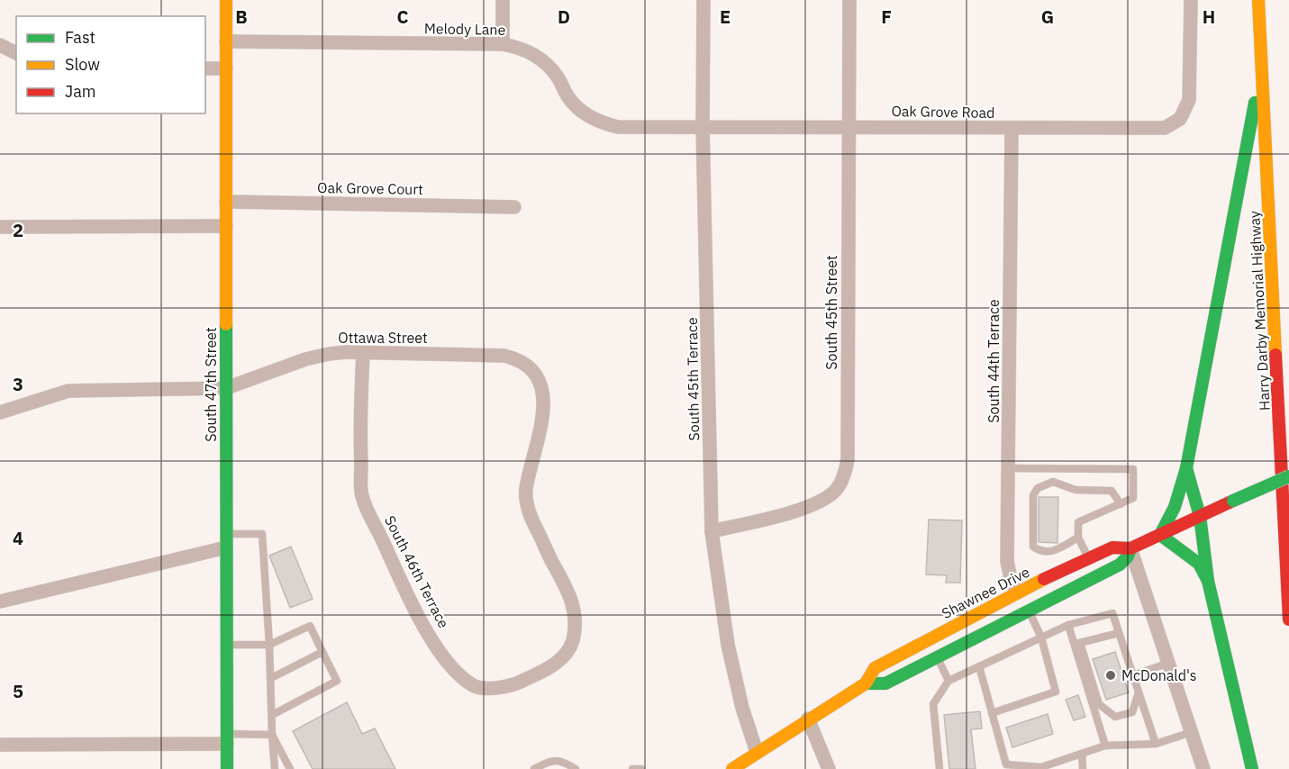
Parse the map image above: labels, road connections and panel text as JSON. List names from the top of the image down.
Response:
{
  "streets": {
    "main road": ["Harry Darby Memorial Highway", "South 47th Street", "Shawnee Drive"],
    "street": [
      "Melody Lane",
      "Oak Grove Road",
      "Oak Grove Court",
      "South 45th Street",
      "Ottawa Street",
      "South 44th Terrace",
      "South 45th Terrace",
      "South 46th Terrace"
    ]
  },
  "crossings": [
    ["Melody Lane", "Oak Grove Road"],
    ["Melody Lane", "South 45th Terrace"],
    ["Melody Lane", "South 47th Street"],
    ["Oak Grove Road", "South 45th Street"],
    ["Oak Grove Road", "South 44th Terrace"],
    ["Oak Grove Road", "South 45th Terrace"],
    ["Oak Grove Court", "South 47th Street"],
    ["South 45th Street", "South 45th Terrace"],
    ["Ottawa Street", "South 47th Street"],
    ["Ottawa Street", "South 46th Terrace"],
    ["South 44th Terrace", "Shawnee Drive"],
    ["South 45th Terrace", "Shawnee Drive"]
  ],
  "places": ["McDonald's"],
  "legend": ["Fast", "Slow", "Jam"],
  "grid": {
    "columns": [
      "B",
      "C",
      "D",
      "E",
      "F",
      "G",
      "H"
    ],
    "rows": [
      "2",
      "3",
      "4",
      "5"
    ]
  }
}
